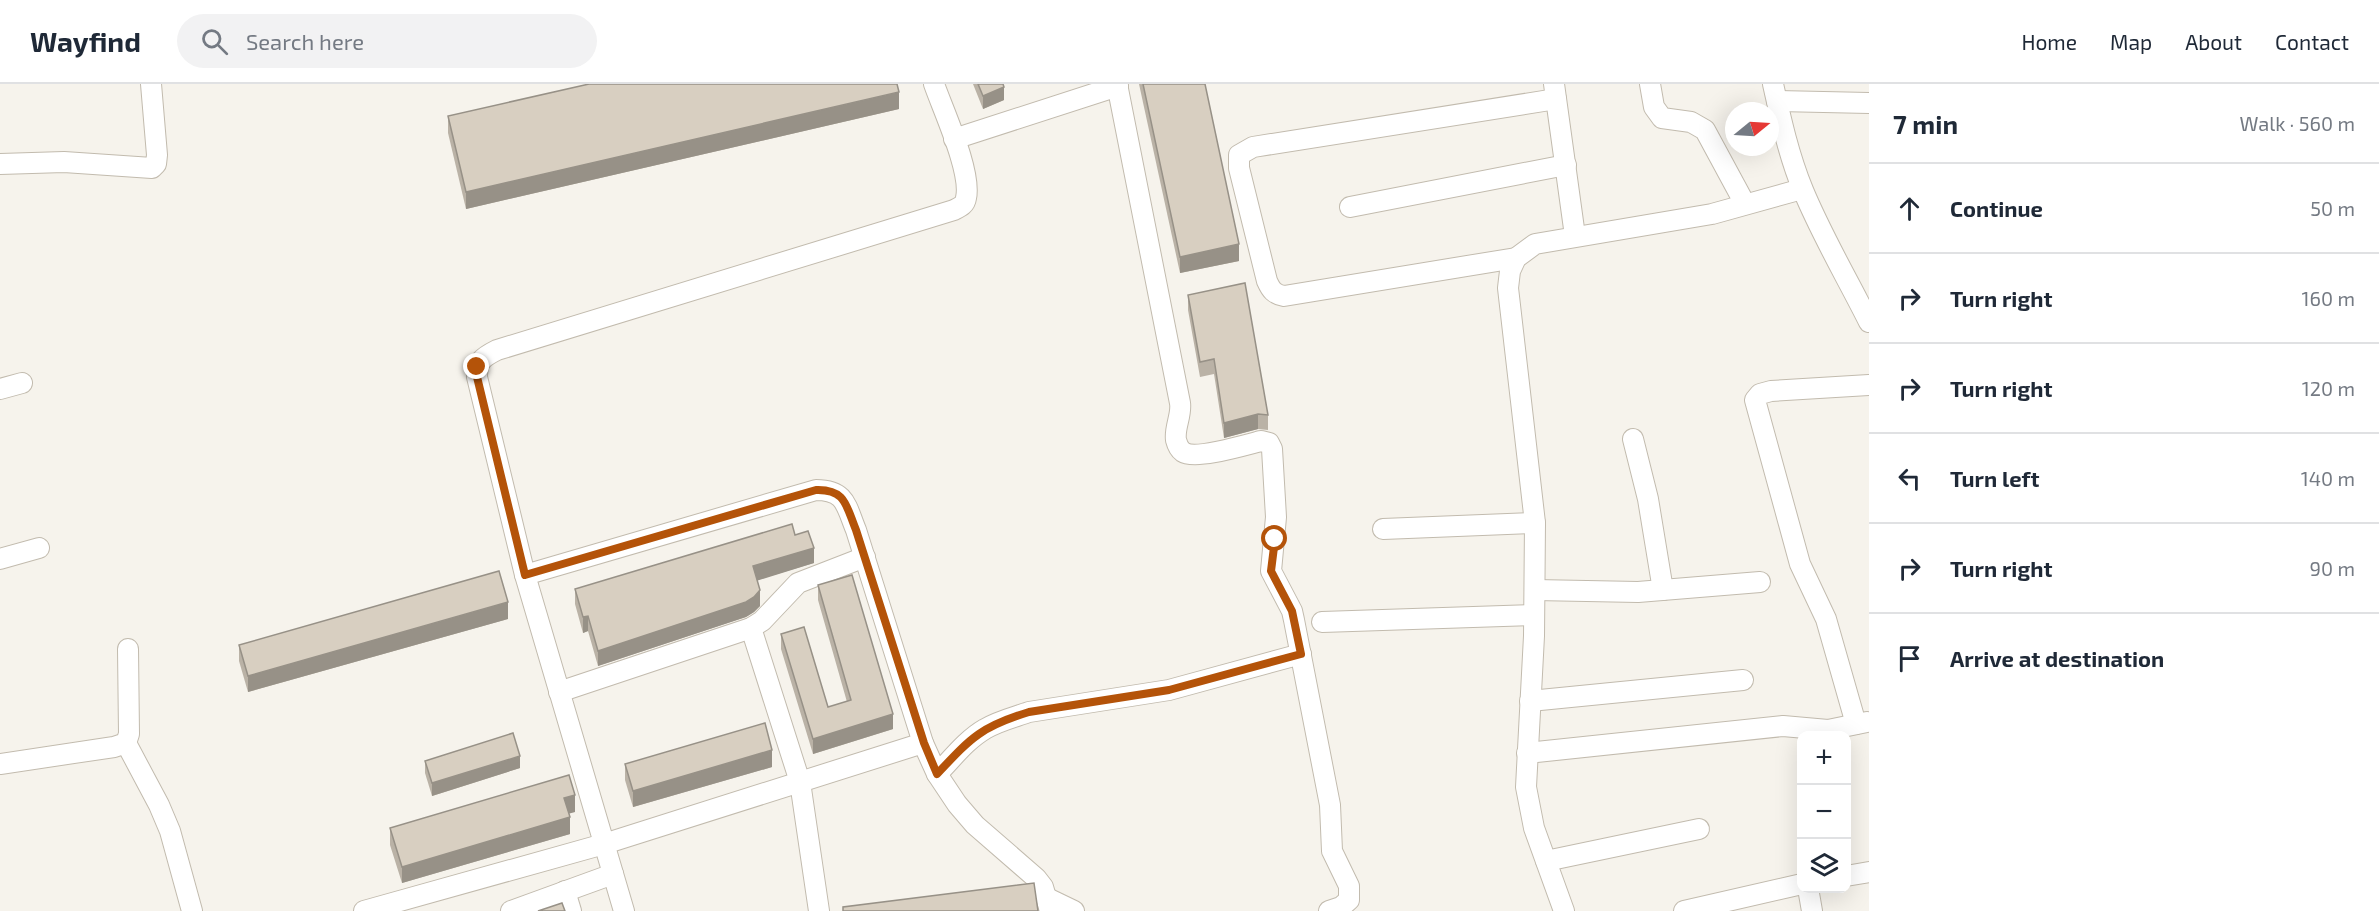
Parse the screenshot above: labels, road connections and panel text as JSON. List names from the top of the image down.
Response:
{
  "north": "right",
  "page": {
    "header": "Wayfind",
    "search": "Search here",
    "nav": [
      "Home",
      "Map",
      "About",
      "Contact"
    ],
    "heading": ["7 min", "Walk · 560 m"],
    "list": [
      ["Continue", "50 m"],
      ["Turn right", "160 m"],
      ["Turn right", "120 m"],
      ["Turn left", "140 m"],
      ["Turn right", "90 m"],
      "Arrive at destination"
    ],
    "map_buttons": ["+", "−"]
  }
}
